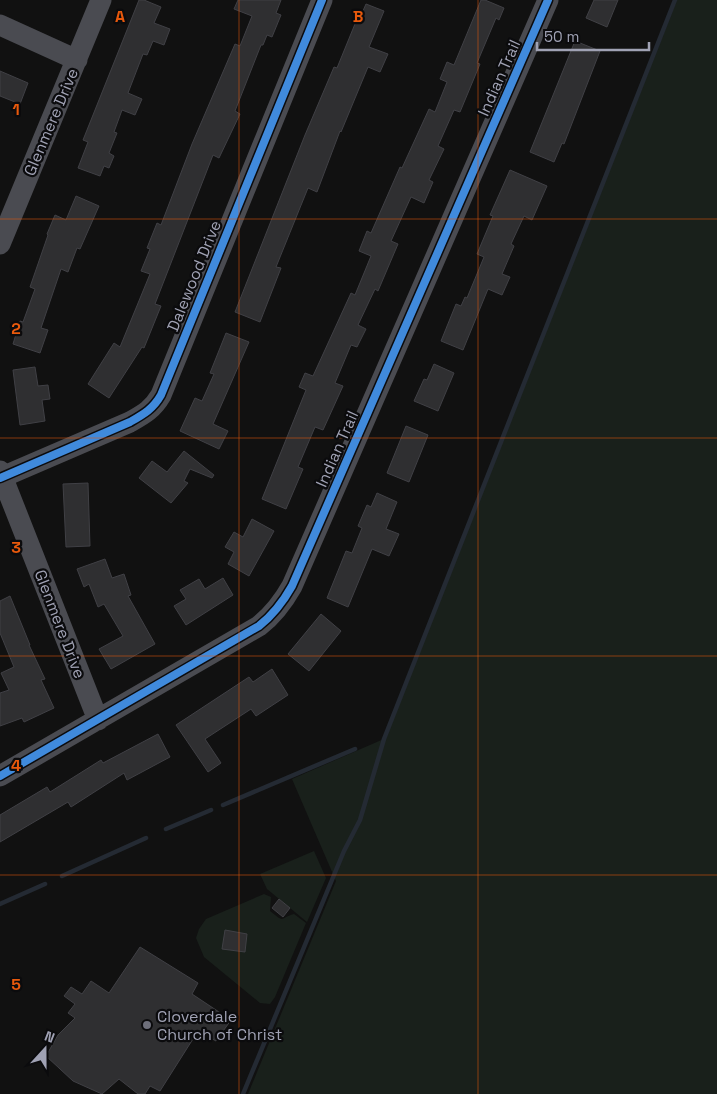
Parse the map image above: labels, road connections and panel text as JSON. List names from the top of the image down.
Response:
{
  "streets": {
    "street": ["Indian Trail", "Glenmere Drive", "Dalewood Drive"]
  },
  "crossings": [
    ["Indian Trail", "Glenmere Drive"],
    ["Glenmere Drive", "Dalewood Drive"]
  ],
  "places": ["Cloverdale Church of Christ"],
  "scale_bar": "50 m",
  "north": "top",
  "grid": {
    "columns": ["A", "B"],
    "rows": [
      "1",
      "2",
      "3",
      "4",
      "5"
    ]
  }
}
